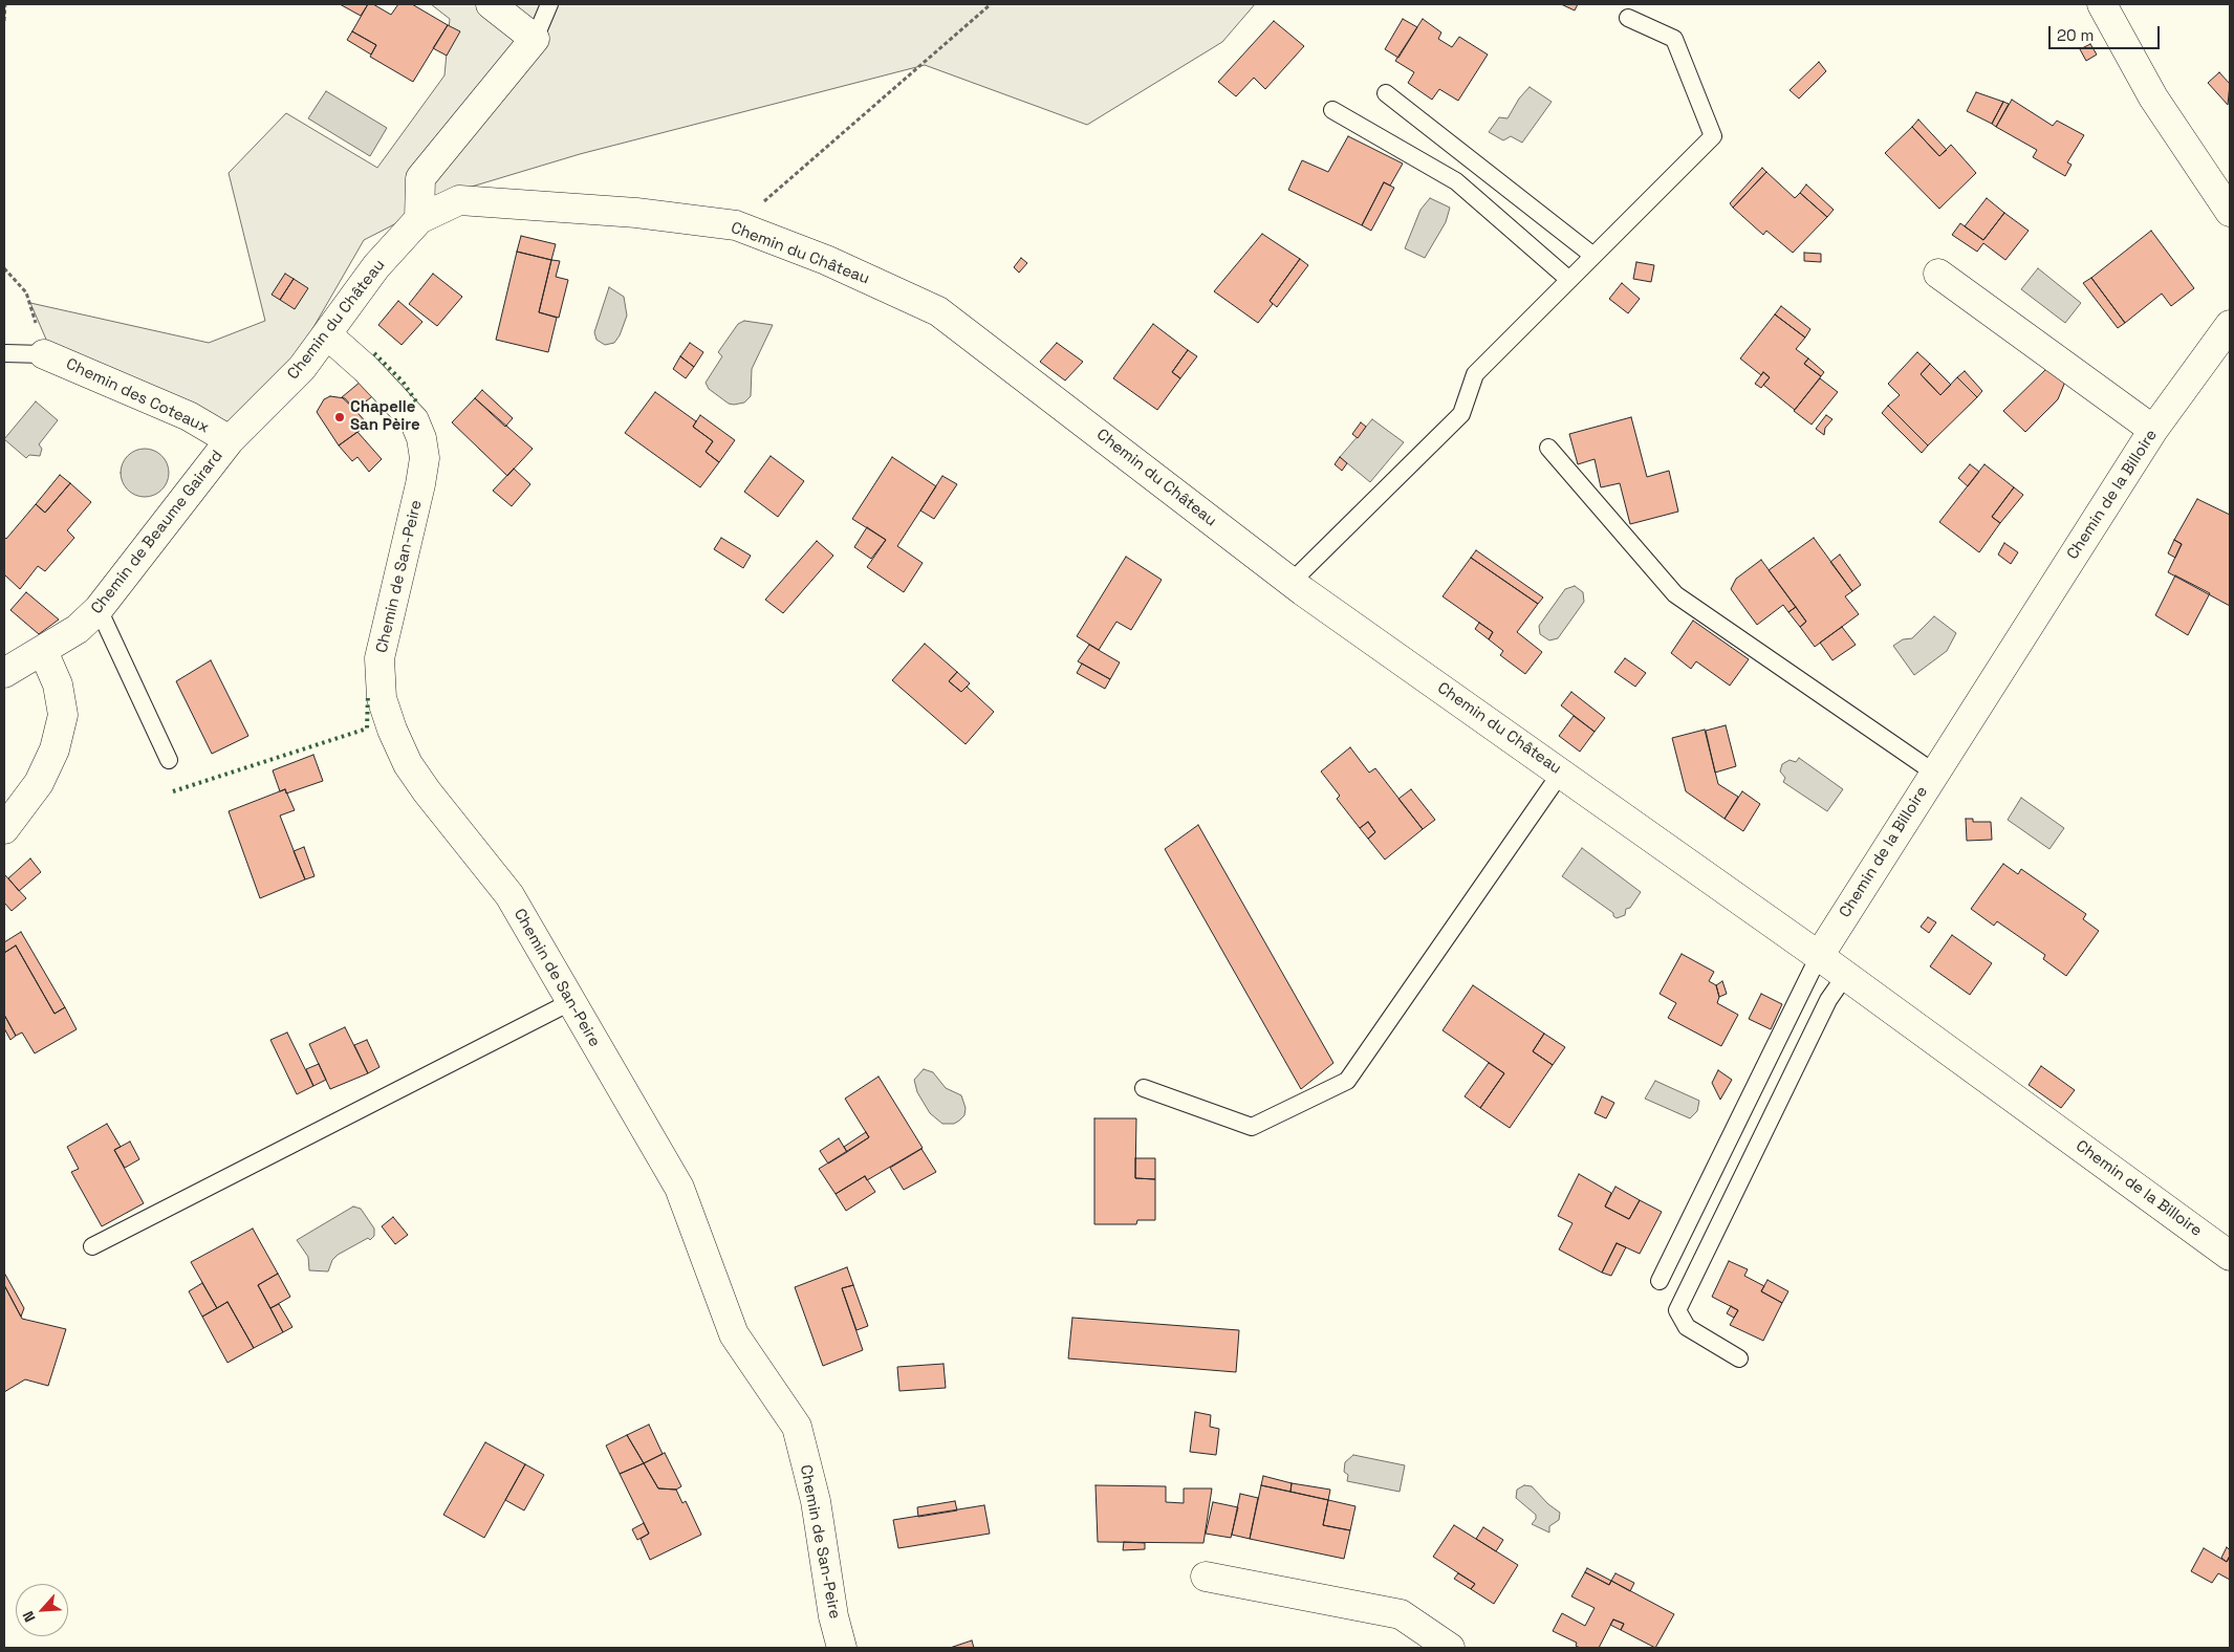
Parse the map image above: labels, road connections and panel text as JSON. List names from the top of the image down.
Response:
{
  "streets": {
    "street": [
      "Chemin du Château",
      "Chemin des Coteaux",
      "Chemin de la Billoire",
      "Chemin de Beaume Gairard",
      "Chemin de San-Peire"
    ]
  },
  "crossings": [
    ["Chemin du Château", "Chemin des Coteaux"],
    ["Chemin du Château", "Chemin de la Billoire"],
    ["Chemin du Château", "Chemin de Beaume Gairard"],
    ["Chemin du Château", "Chemin de San-Peire"],
    ["Chemin des Coteaux", "Chemin de Beaume Gairard"]
  ],
  "places": ["Chapelle San Pèire"],
  "scale_bar": "20 m",
  "north": "bottom left"
}
